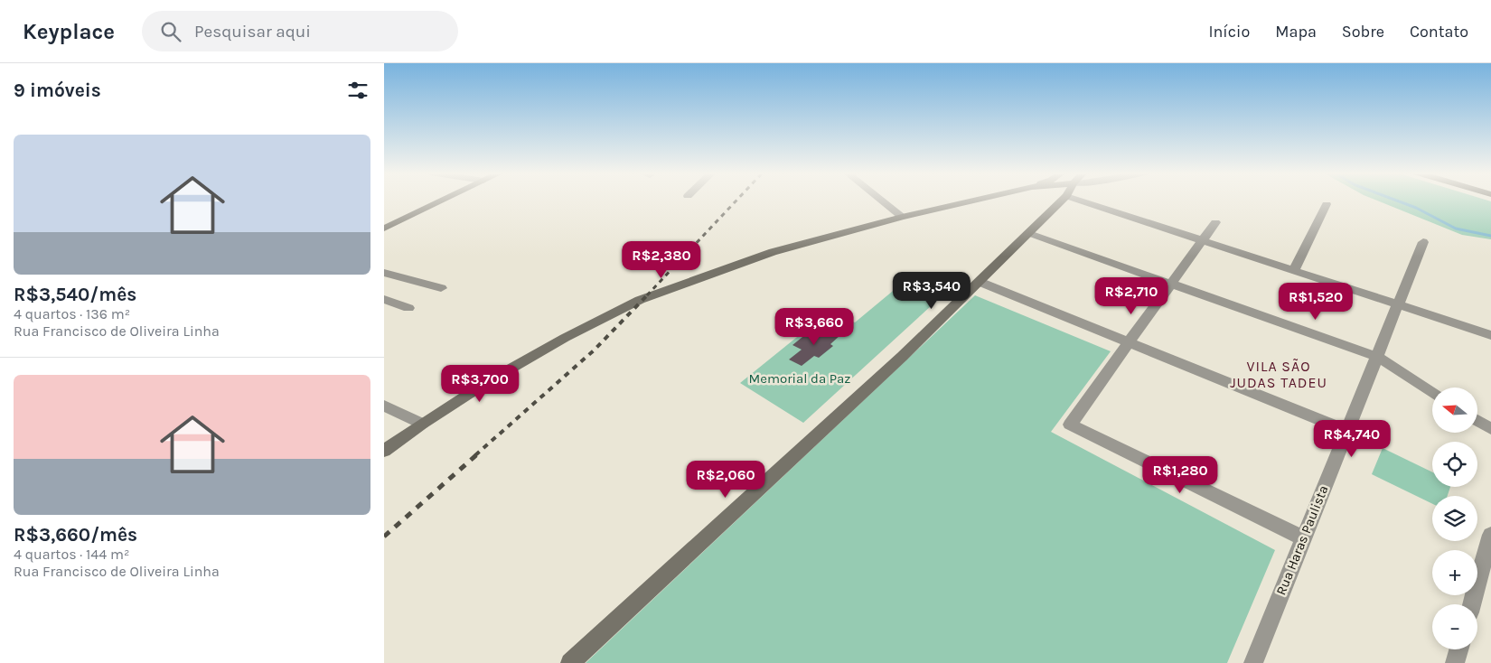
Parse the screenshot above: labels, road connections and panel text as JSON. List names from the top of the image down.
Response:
{
  "streets": {
    "street": ["Rua Haras Paulista"]
  },
  "districts": ["VILA SÃO JUDAS TADEU"],
  "parks": ["Memorial da Paz"],
  "north": "left",
  "page": {
    "header": "Keyplace",
    "search": "Pesquisar aqui",
    "nav": [
      "Início",
      "Mapa",
      "Sobre",
      "Contato"
    ],
    "heading": "9 imóveis",
    "list": [
      {
        "name": "R$3,540/mês",
        "note": "4 quartos · 136 m² · Rua Francisco de Oliveira Linha"
      },
      {
        "name": "R$3,660/mês",
        "note": "4 quartos · 144 m² · Rua Francisco de Oliveira Linha"
      }
    ],
    "price": [
      "R$2,380",
      "R$3,540",
      "R$2,710",
      "R$1,520",
      "R$3,660",
      "R$3,700",
      "R$4,740",
      "R$1,280",
      "R$2,060"
    ],
    "map_buttons": ["+", "−"]
  }
}
